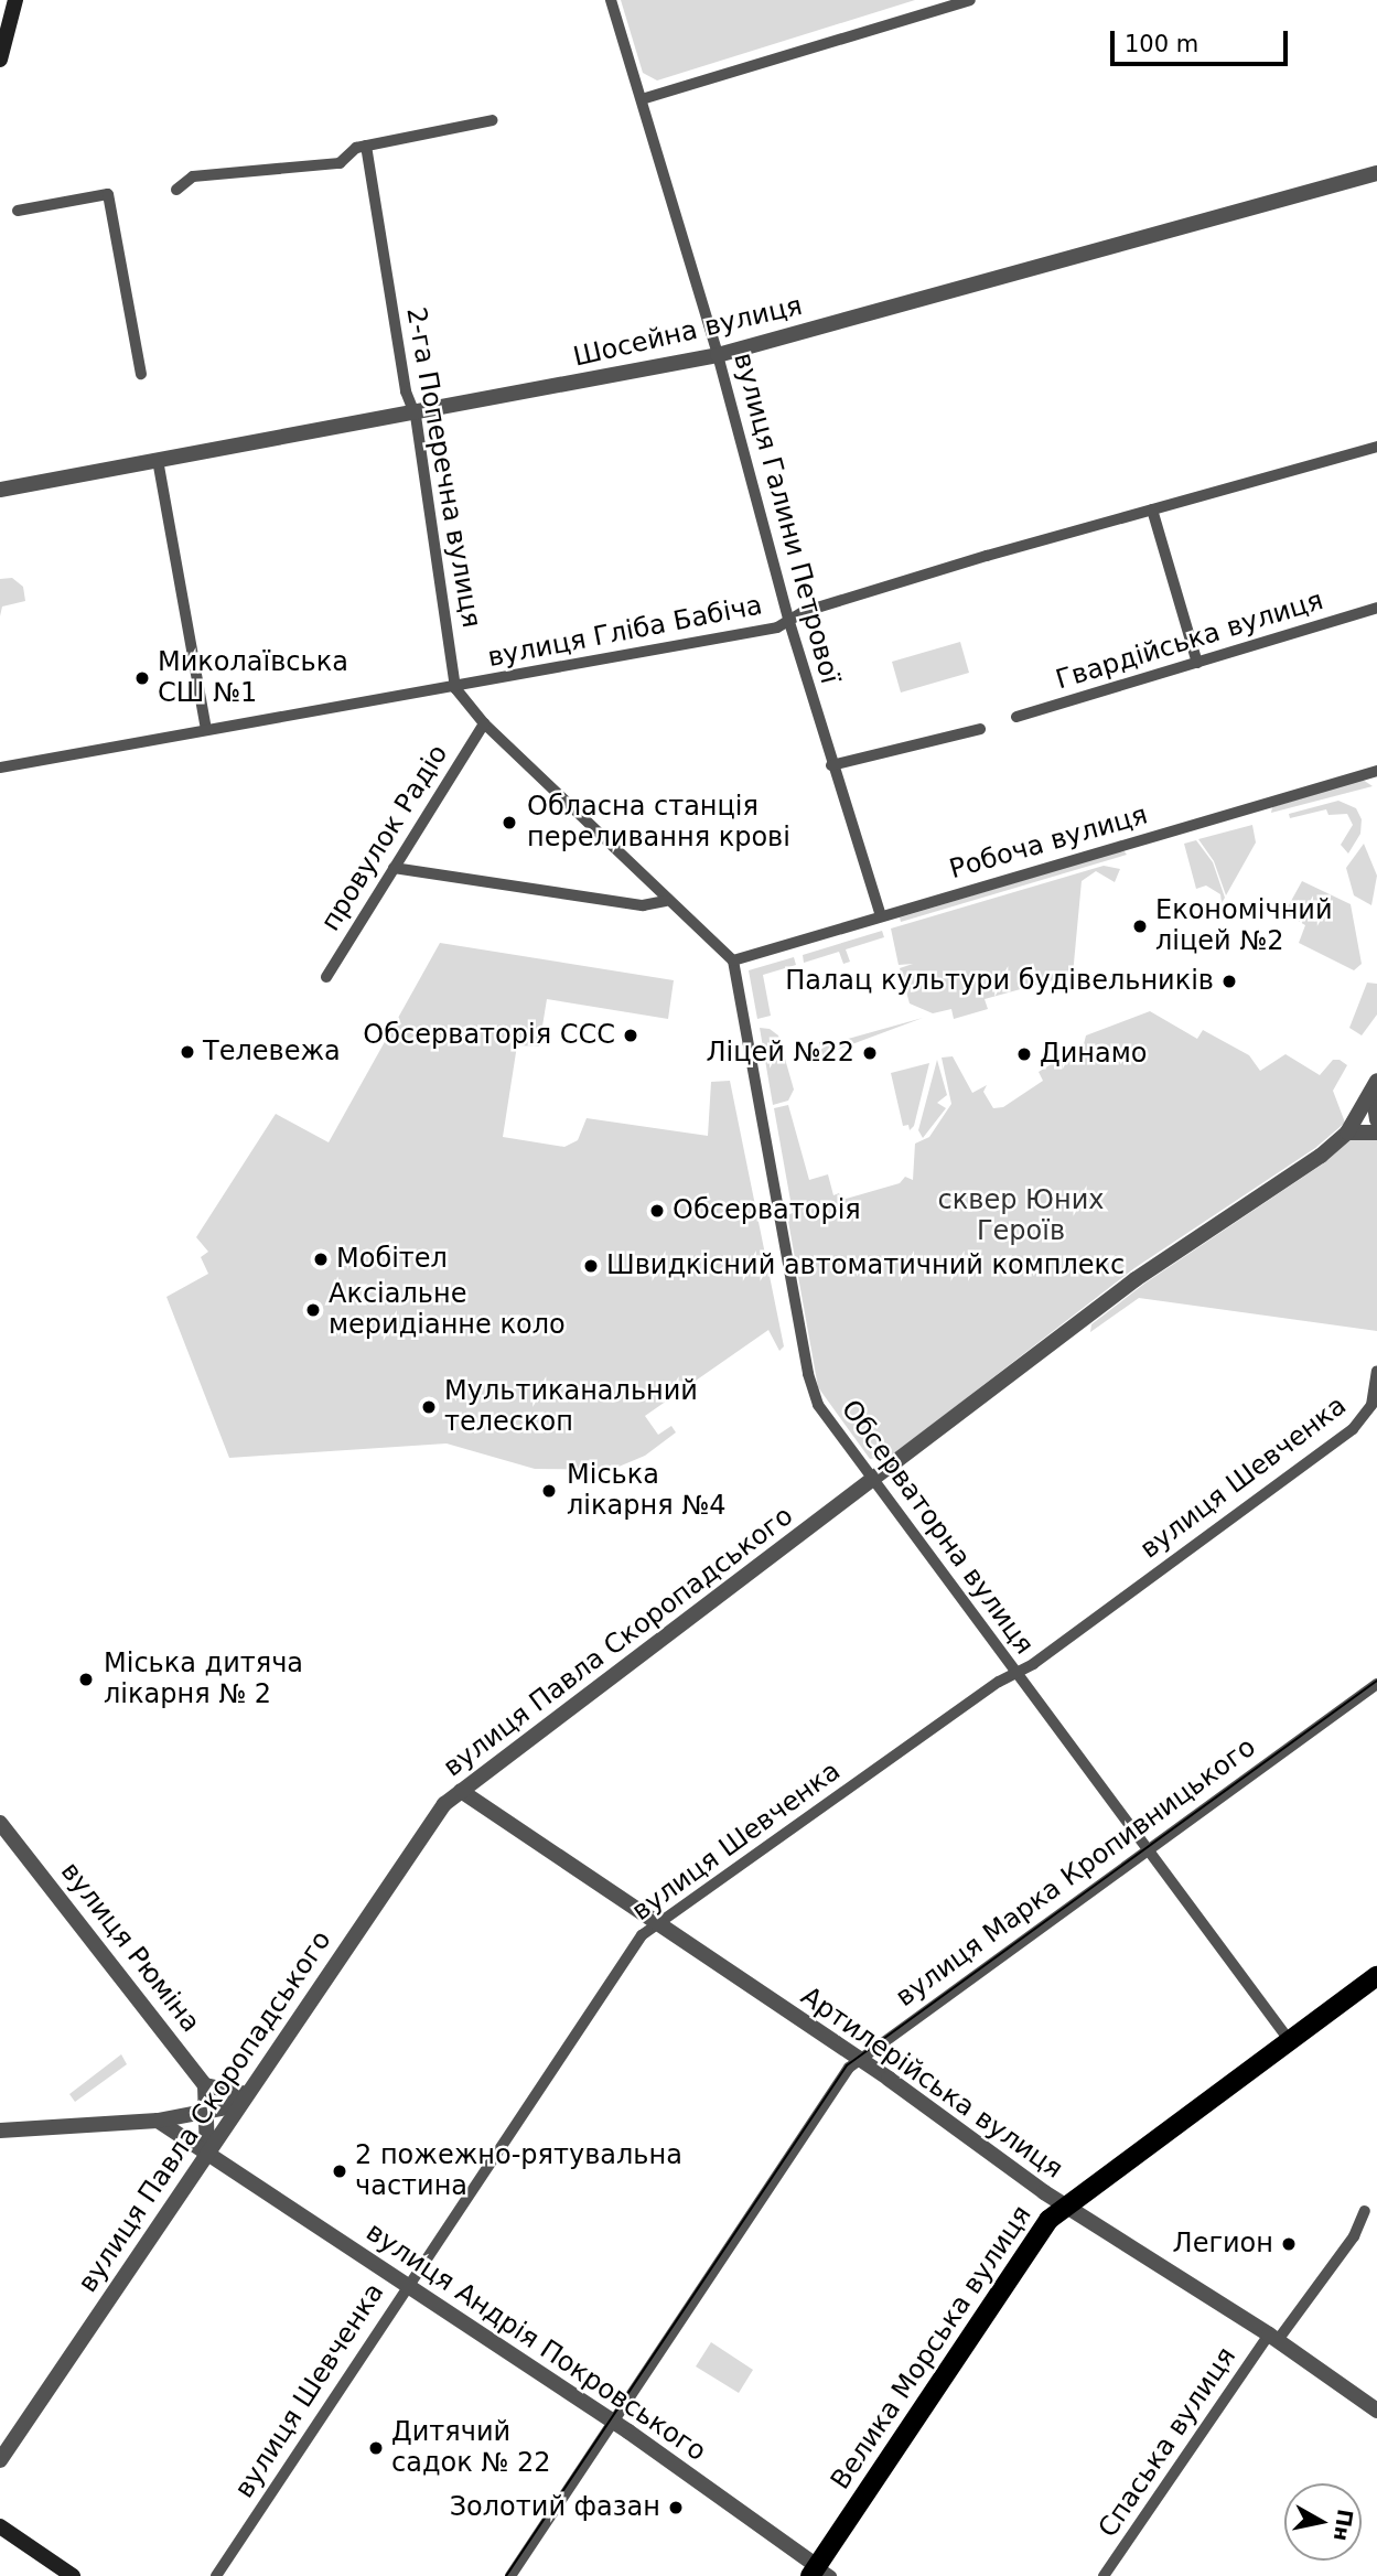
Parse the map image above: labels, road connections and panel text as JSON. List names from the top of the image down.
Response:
{
  "streets": {
    "highway": ["Велика Морська вулиця"],
    "street": [
      "Шосейна вулиця",
      "2-га Поперечна вулиця",
      "вулиця Галини Петрової",
      "вулиця Гліба Бабіча",
      "Гвардійська вулиця",
      "провулок Радіо",
      "Робоча вулиця",
      "вулиця Шевченка",
      "Обсерваторна вулиця",
      "вулиця Павла Скоропадського",
      "вулиця Марка Кропивницького",
      "вулиця Рюміна",
      "Артилерійська вулиця",
      "вулиця Андрія Покровського",
      "Спаська вулиця"
    ]
  },
  "crossings": [
    ["Шосейна вулиця", "2-га Поперечна вулиця"],
    ["Шосейна вулиця", "вулиця Галини Петрової"],
    ["2-га Поперечна вулиця", "вулиця Гліба Бабіча"],
    ["вулиця Галини Петрової", "вулиця Гліба Бабіча"],
    ["вулиця Галини Петрової", "Робоча вулиця"],
    ["Робоча вулиця", "Обсерваторна вулиця"],
    ["вулиця Шевченка", "Обсерваторна вулиця"],
    ["вулиця Шевченка", "Артилерійська вулиця"],
    ["вулиця Шевченка", "вулиця Андрія Покровського"],
    ["Обсерваторна вулиця", "вулиця Павла Скоропадського"],
    ["Обсерваторна вулиця", "вулиця Марка Кропивницького"],
    ["Обсерваторна вулиця", "Велика Морська вулиця"],
    ["вулиця Павла Скоропадського", "Артилерійська вулиця"],
    ["вулиця Павла Скоропадського", "вулиця Андрія Покровського"],
    ["вулиця Марка Кропивницького", "Артилерійська вулиця"],
    ["вулиця Марка Кропивницького", "вулиця Андрія Покровського"],
    ["Артилерійська вулиця", "Велика Морська вулиця"],
    ["Артилерійська вулиця", "Спаська вулиця"],
    ["вулиця Андрія Покровського", "Велика Морська вулиця"]
  ],
  "parks": ["сквер Юних Героїв"],
  "places": [
    "Миколаївська СШ №1",
    "Обласна станція переливання крові",
    "Економічний ліцей №2",
    "Палац культури будівельників",
    "Обсерваторія ССС",
    "Телевежа",
    "Ліцей №22",
    "Динамо",
    "Обсерваторія",
    "Мобітел",
    "Швидкісний автоматичний комплекс",
    "Аксіальне меридіанне коло",
    "Мультиканальний телескоп",
    "Міська лікарня №4",
    "Міська дитяча лікарня № 2",
    "2 пожежно-рятувальна частина",
    "Легион",
    "Дитячий садок № 22",
    "Золотий фазан"
  ],
  "scale_bar": "100 m",
  "north": "right"
}
